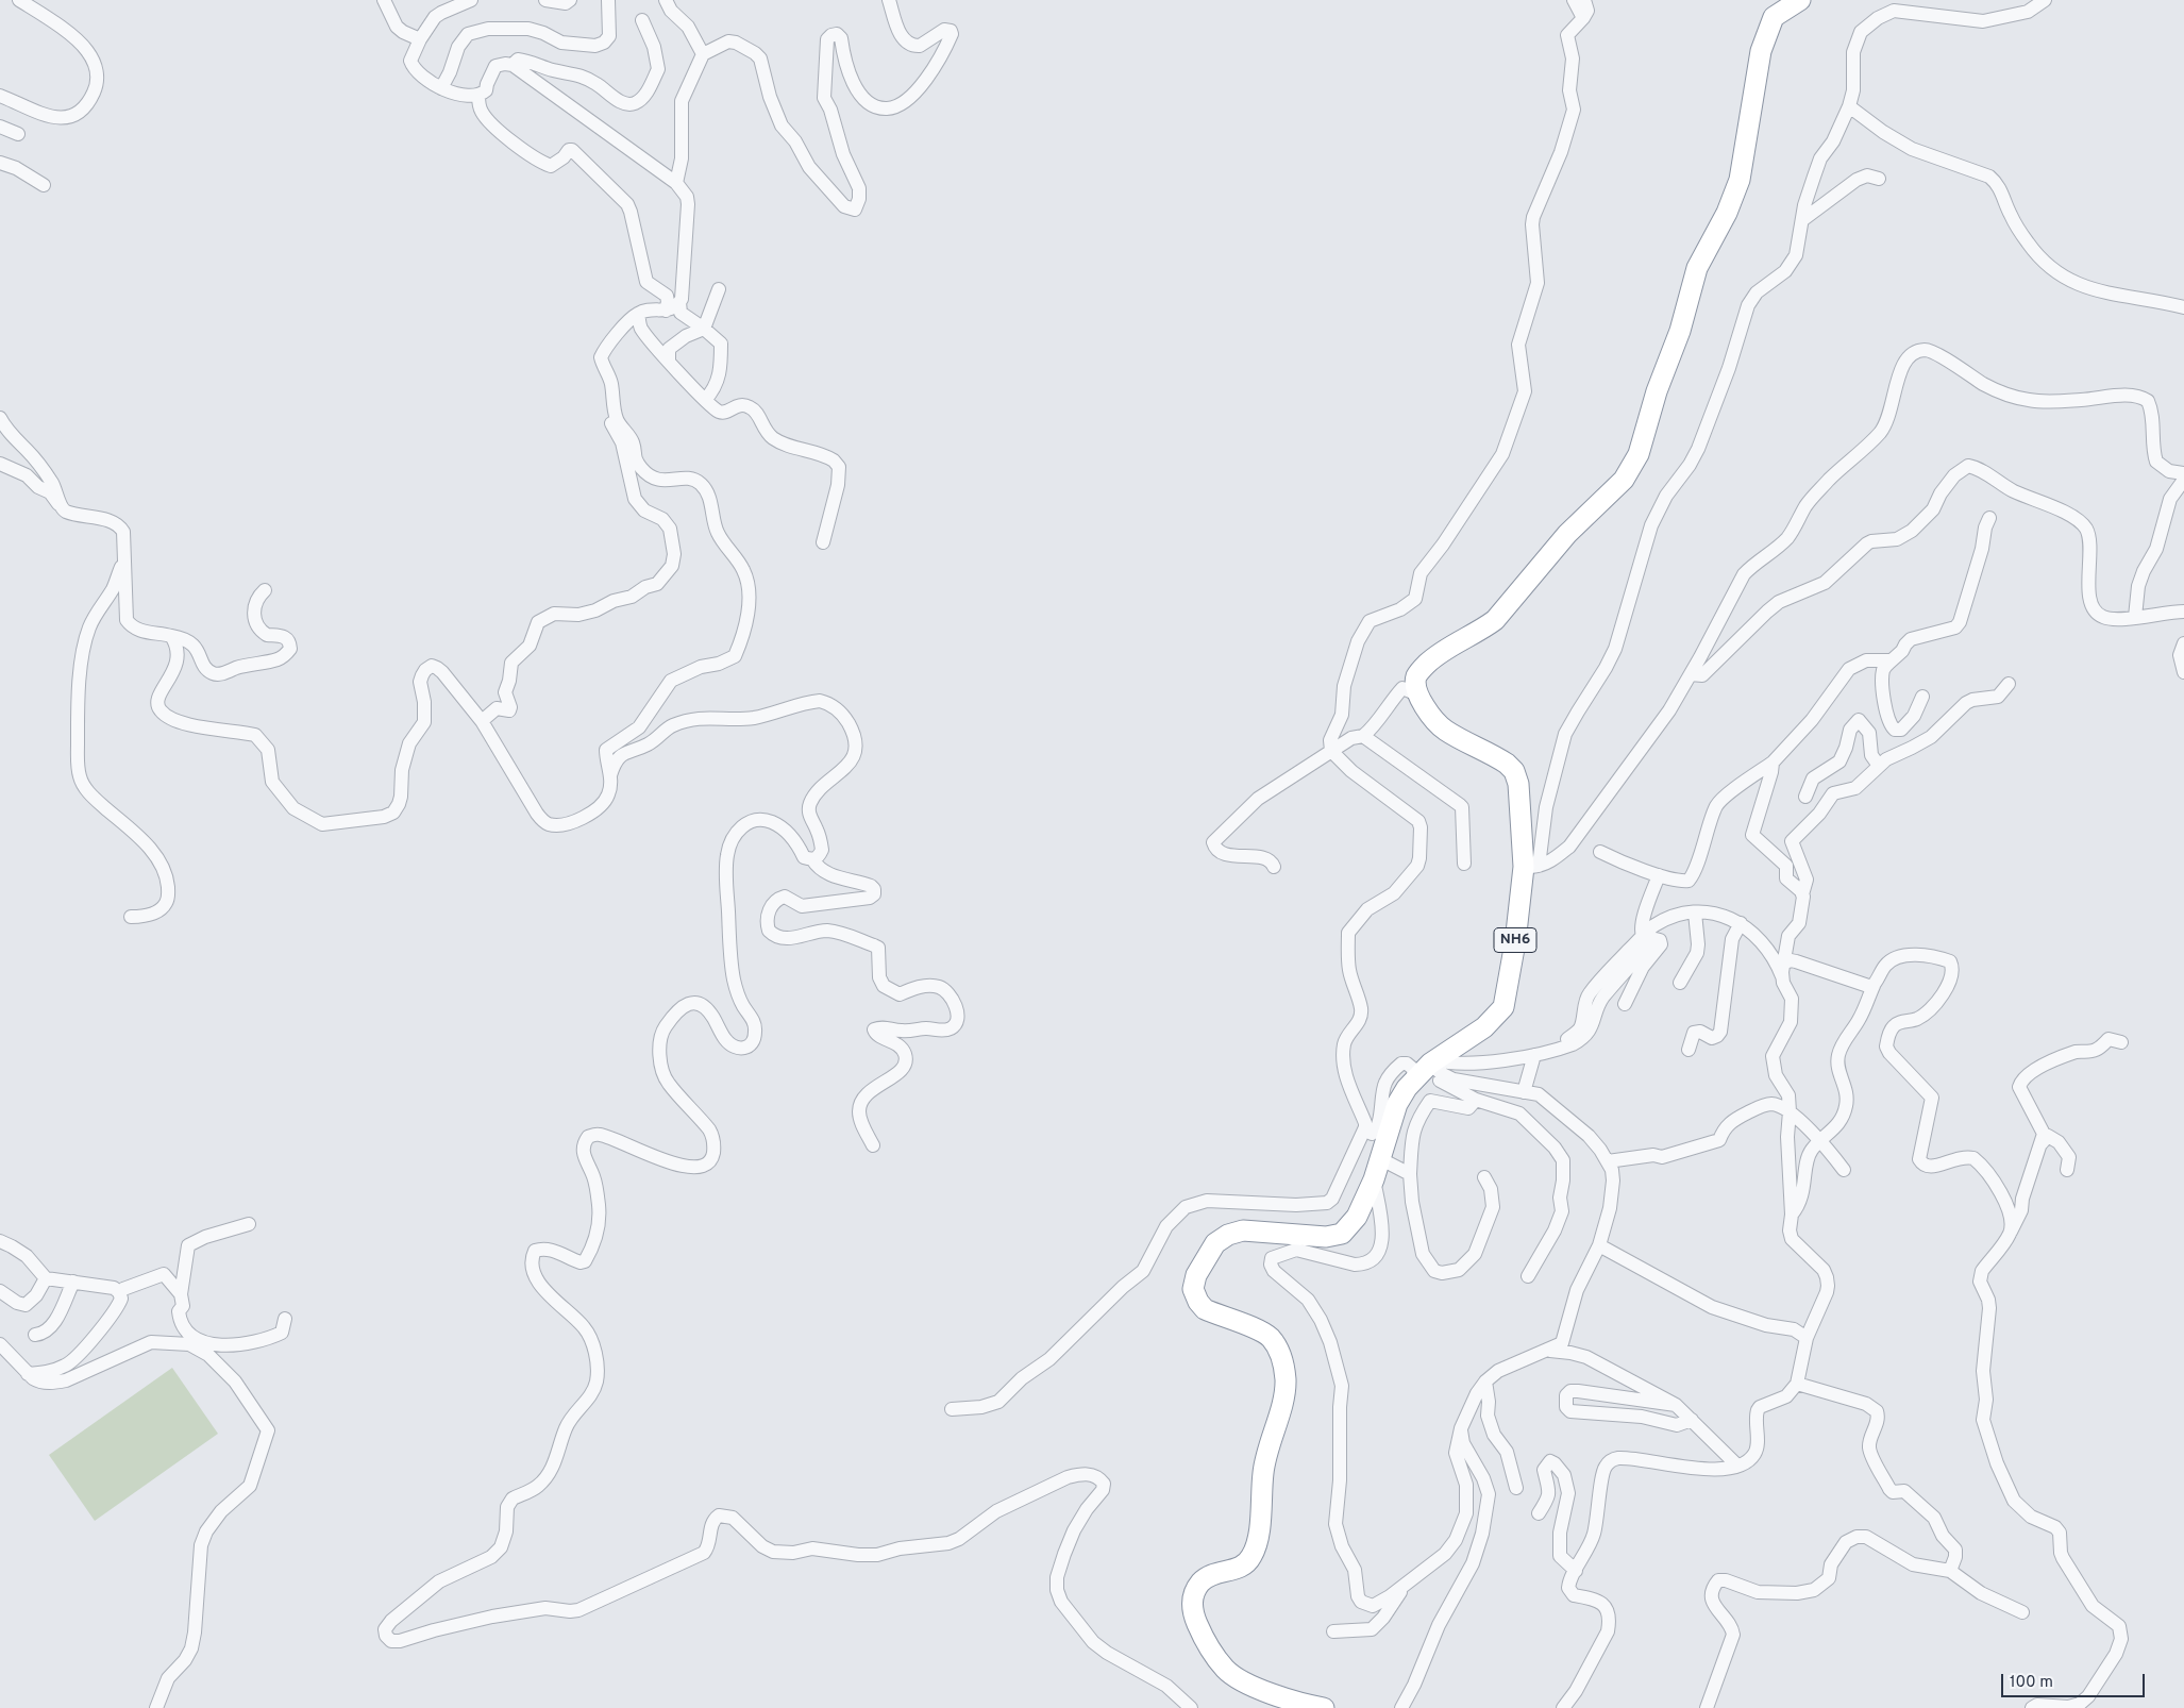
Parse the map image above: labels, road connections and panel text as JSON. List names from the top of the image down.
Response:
{
  "streets": {
    "highway": ["NH6"]
  },
  "scale_bar": "100 m"
}
